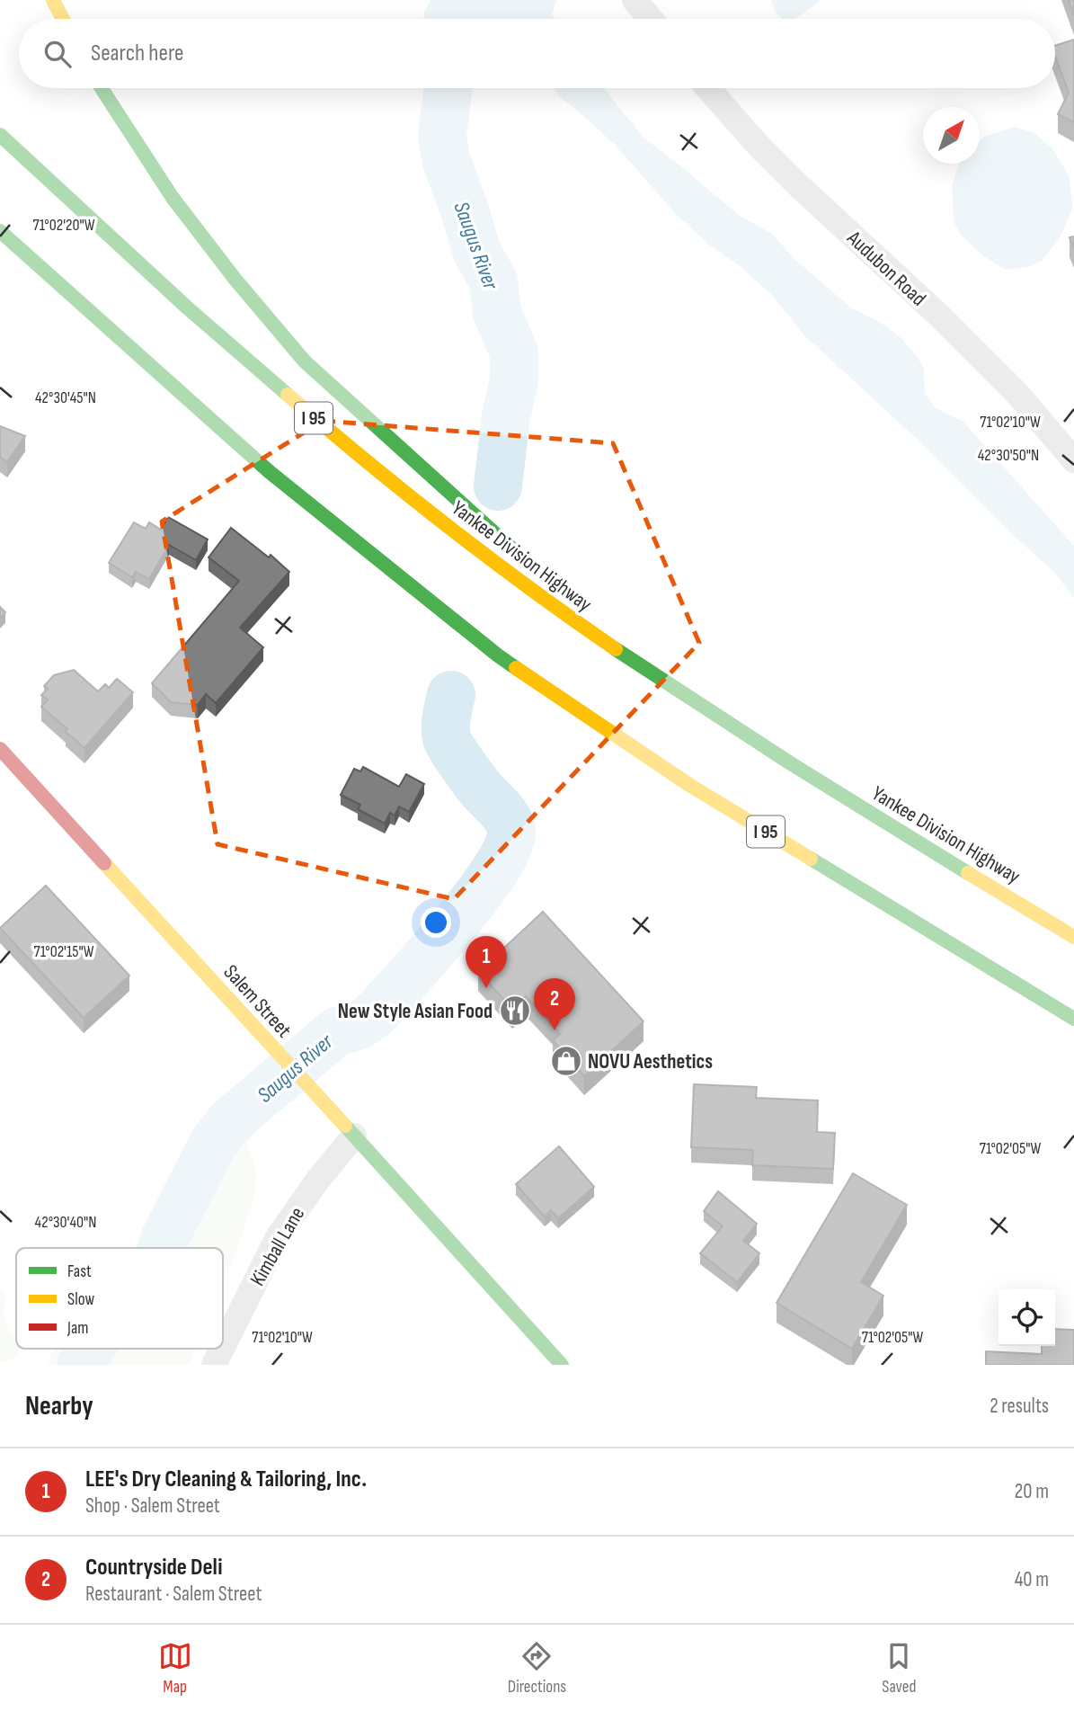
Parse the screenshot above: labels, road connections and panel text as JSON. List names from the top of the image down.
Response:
{
  "streets": {
    "main road": ["I 95", "Yankee Division Highway", "Salem Street"],
    "street": ["Audubon Road", "Kimball Lane"]
  },
  "crossings": [
    ["Salem Street", "Kimball Lane"]
  ],
  "water": ["Saugus River"],
  "places": {
    "restaurant": ["New Style Asian Food"],
    "shop": ["NOVU Aesthetics"]
  },
  "legend": ["Fast", "Slow", "Jam"],
  "north": "top right",
  "page": {
    "search": "Search here",
    "pins": ["1", "2"],
    "heading": ["Nearby", "2 results"],
    "list": [
      {
        "mark": "1",
        "name": "LEE's Dry Cleaning & Tailoring, Inc.",
        "note": "Shop · Salem Street",
        "value": "20 m"
      },
      {
        "mark": "2",
        "name": "Countryside Deli",
        "note": "Restaurant · Salem Street",
        "value": "40 m"
      }
    ],
    "nav": ["Map", "Directions", "Saved"]
  },
  "coordinates": [
    "71°02'20\"W",
    "42°30'45\"N",
    "71°02'10\"W",
    "42°30'50\"N",
    "71°02'15\"W",
    "71°02'05\"W",
    "42°30'40\"N"
  ]
}
